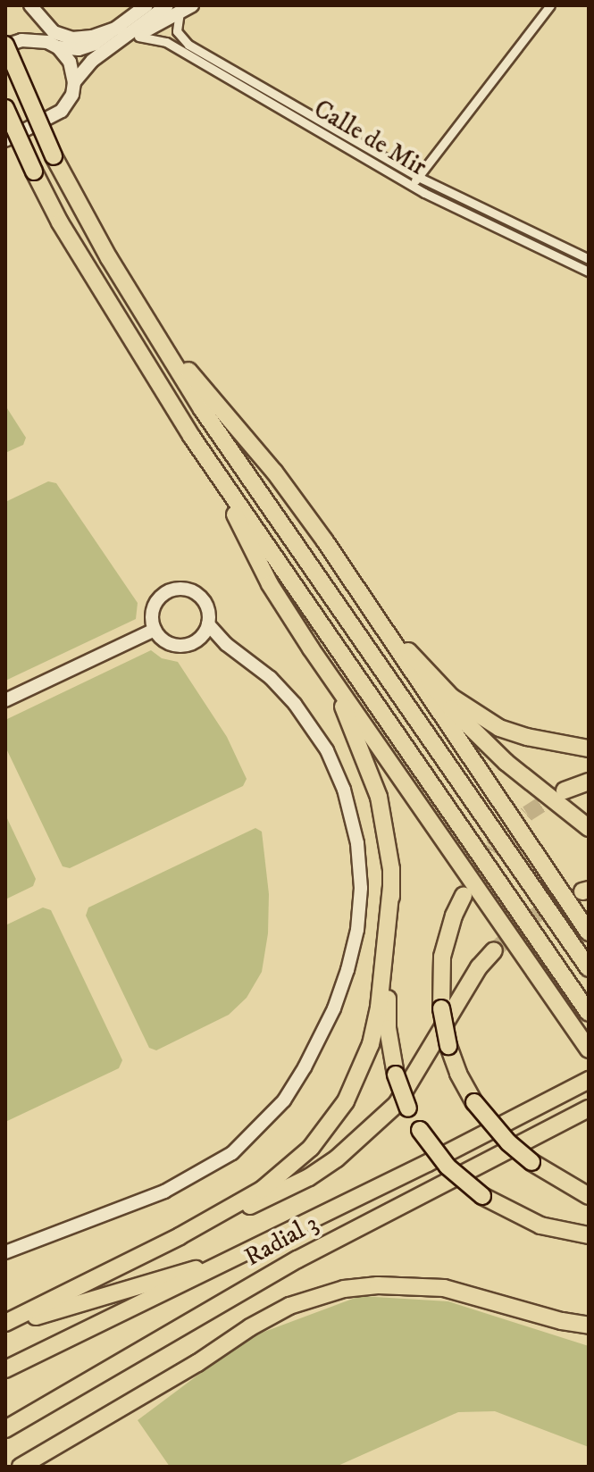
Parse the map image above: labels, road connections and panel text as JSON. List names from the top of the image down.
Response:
{
  "streets": {
    "highway": ["Radial 3"],
    "street": ["Calle de Mir"]
  }
}
